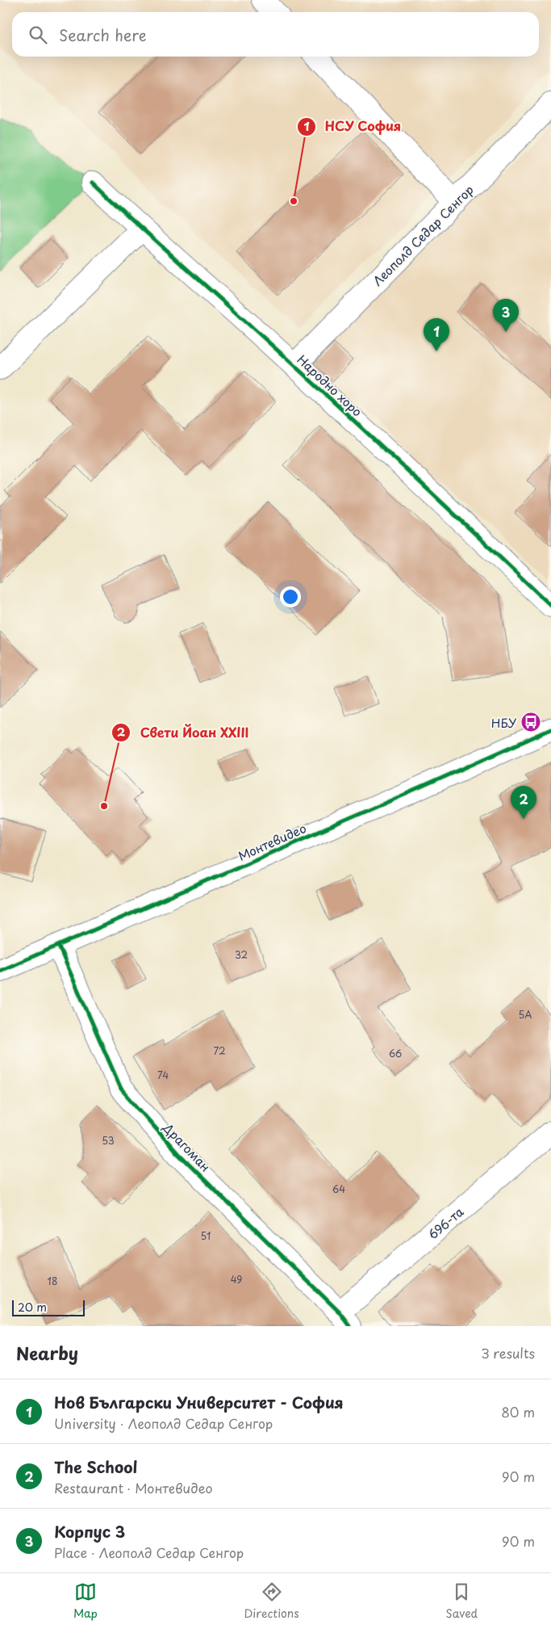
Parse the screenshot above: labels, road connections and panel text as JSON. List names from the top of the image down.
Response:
{
  "streets": {
    "street": [
      "Леополд Седар Сенгор",
      "Народно хоро",
      "Монтевидео",
      "Драгоман",
      "696-та"
    ]
  },
  "crossings": [
    ["Леополд Седар Сенгор", "Народно хоро"],
    ["Монтевидео", "Драгоман"],
    ["Драгоман", "696-та"]
  ],
  "places": {
    "other": ["НСУ София", "Свети Йоан XXIII"],
    "bus stop": ["НБУ"]
  },
  "house_numbers": [
    "32",
    "5А",
    "72",
    "66",
    "74",
    "53",
    "64",
    "51",
    "49",
    "18"
  ],
  "scale_bar": "20 m",
  "page": {
    "search": "Search here",
    "pins": ["3", "1", "2"],
    "scale": "20 m",
    "heading": ["Nearby", "3 results"],
    "list": [
      {
        "mark": "1",
        "name": "Нов Български Университет - София",
        "note": "University · Леополд Седар Сенгор",
        "value": "80 m"
      },
      {
        "mark": "2",
        "name": "The School",
        "note": "Restaurant · Монтевидео",
        "value": "90 m"
      },
      {
        "mark": "3",
        "name": "Корпус 3",
        "note": "Place · Леополд Седар Сенгор",
        "value": "90 m"
      }
    ],
    "nav": ["Map", "Directions", "Saved"]
  }
}
